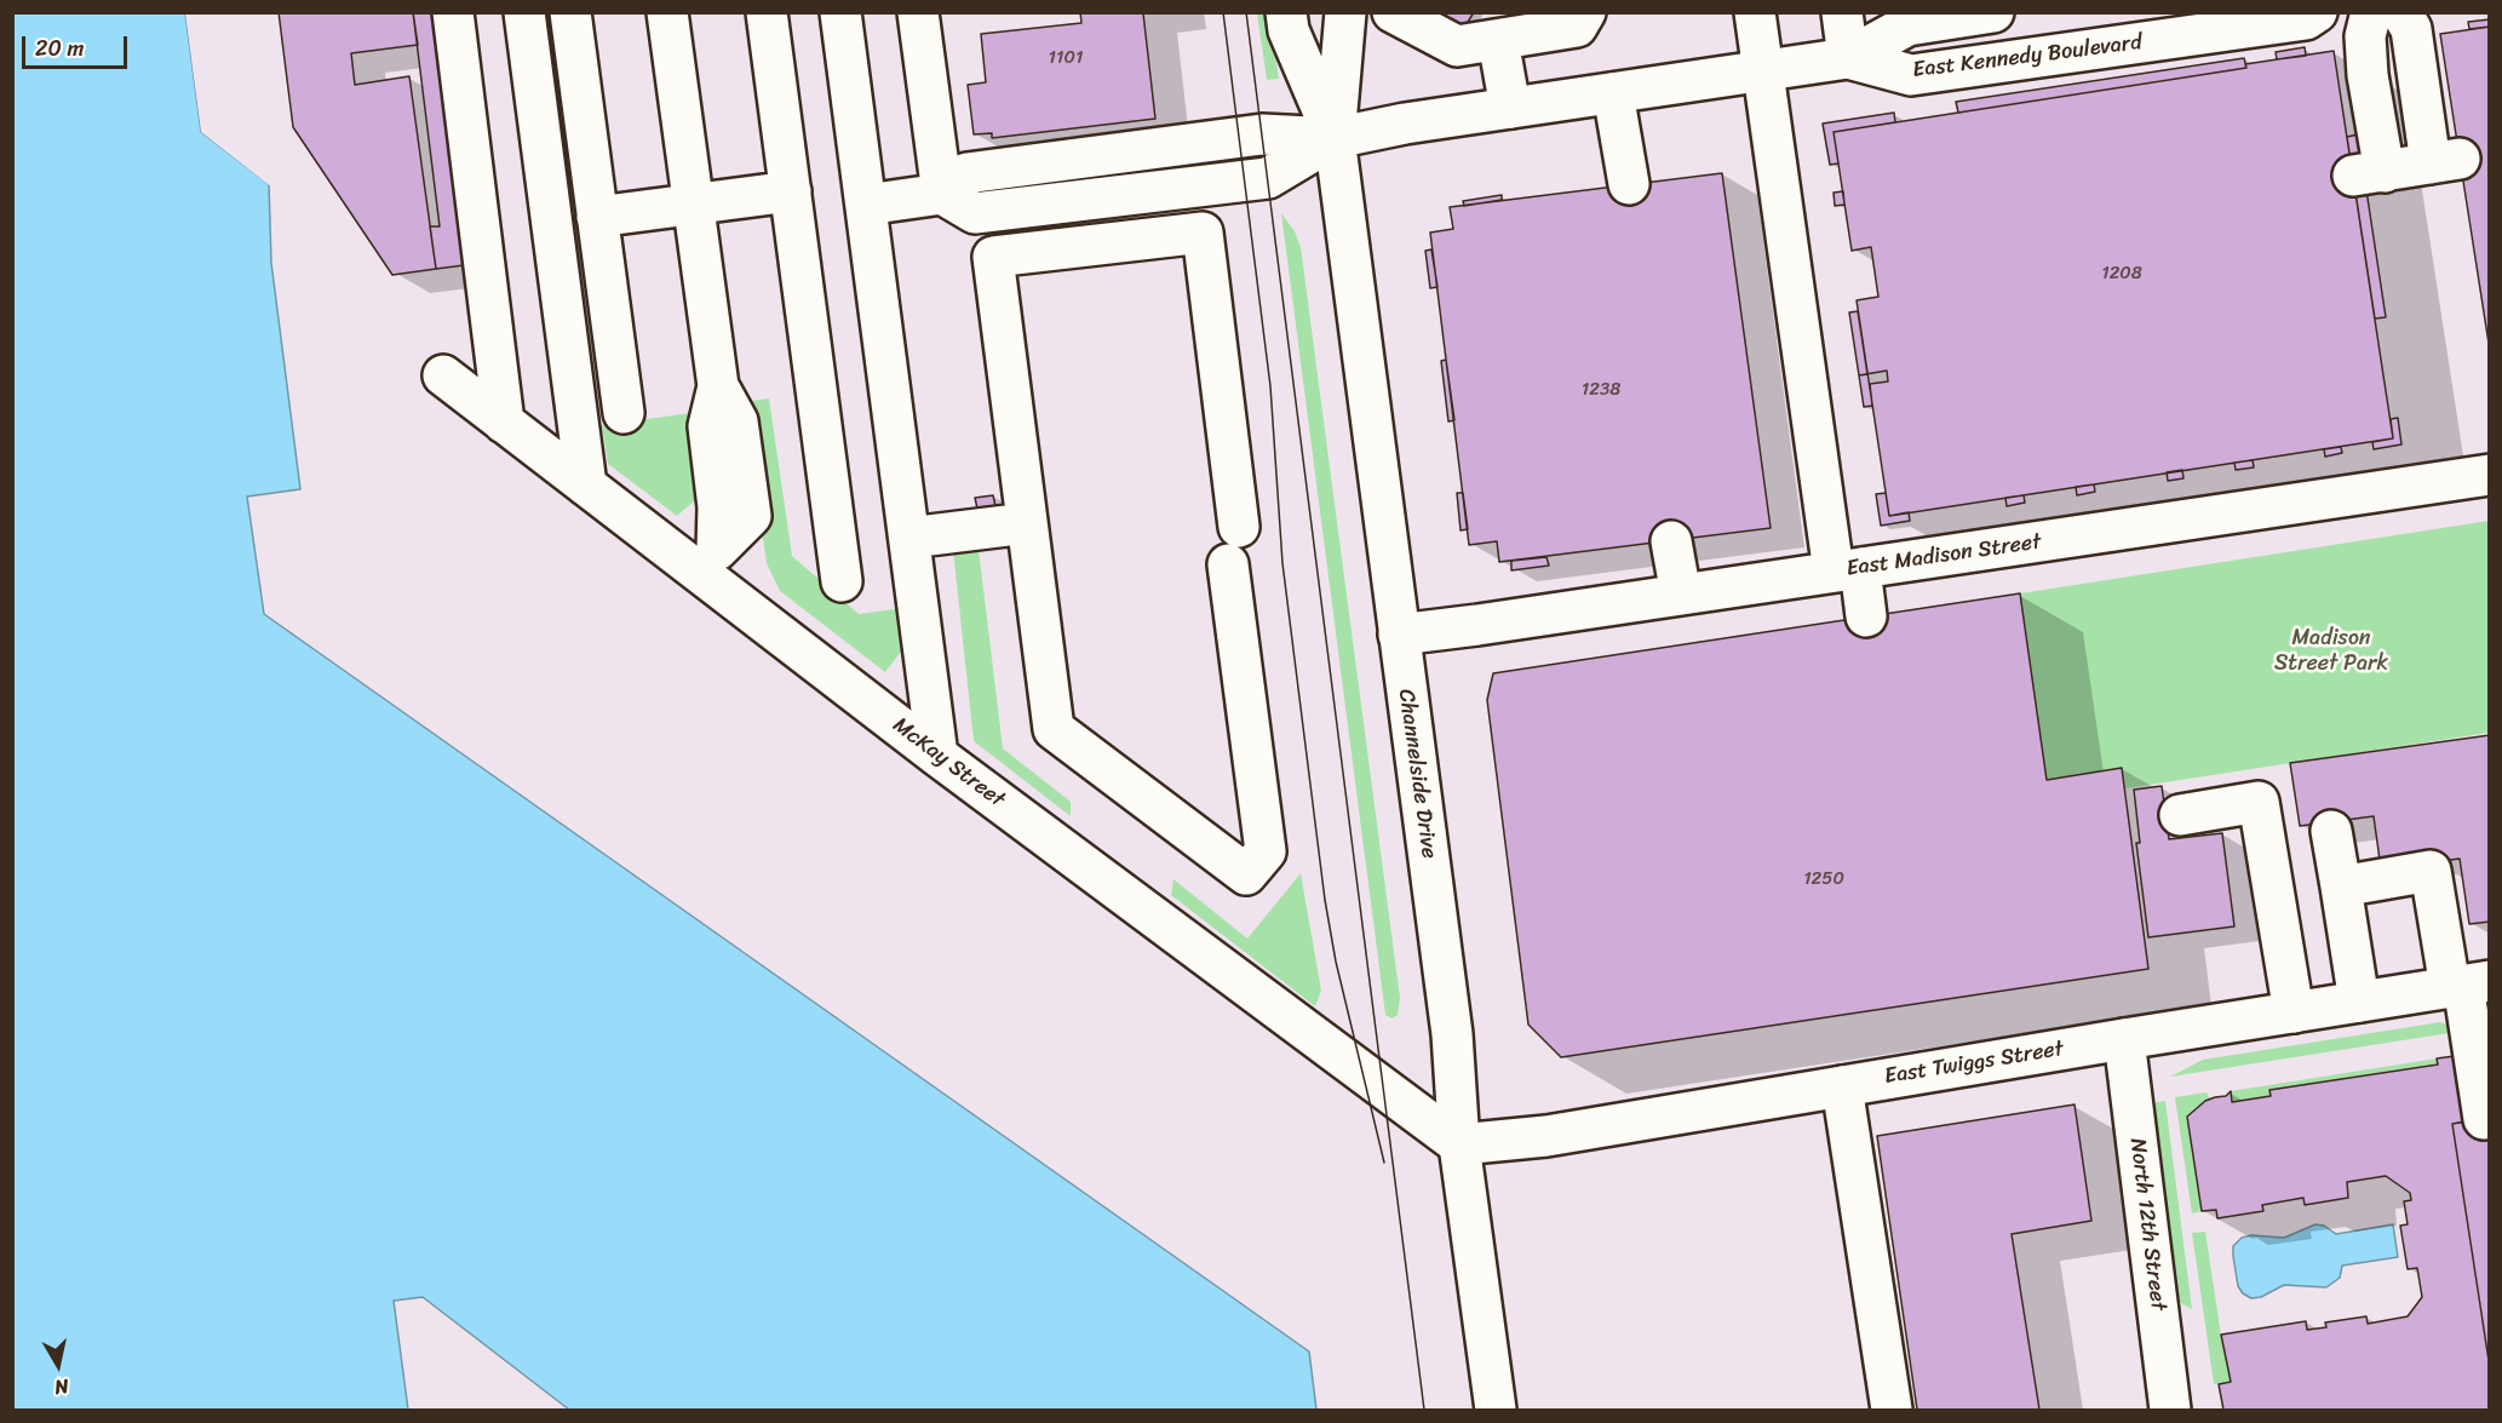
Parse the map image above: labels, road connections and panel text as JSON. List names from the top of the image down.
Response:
{
  "streets": {
    "main road": [
      "East Kennedy Boulevard",
      "East Madison Street",
      "McKay Street",
      "Channelside Drive",
      "East Twiggs Street",
      "North 12th Street"
    ]
  },
  "crossings": [
    ["East Madison Street", "Channelside Drive"],
    ["McKay Street", "Channelside Drive"],
    ["McKay Street", "East Twiggs Street"],
    ["Channelside Drive", "East Twiggs Street"],
    ["East Twiggs Street", "North 12th Street"]
  ],
  "parks": ["Madison Street Park"],
  "house_numbers": [
    "1101",
    "1208",
    "1238",
    "1250"
  ],
  "scale_bar": "20 m",
  "north": "bottom"
}
